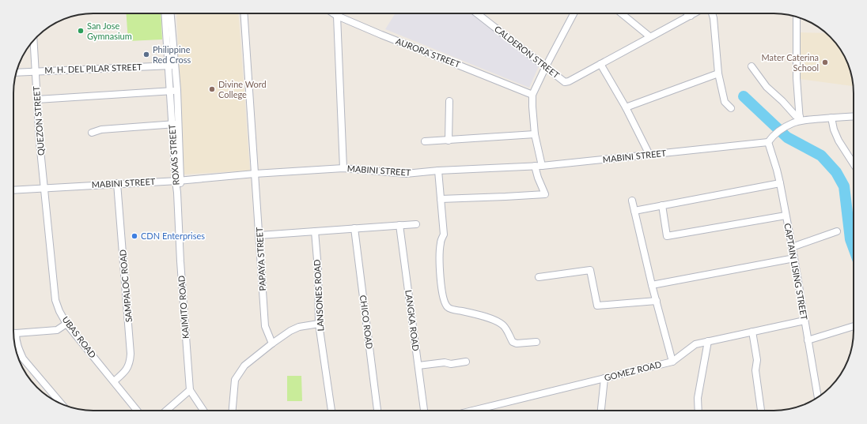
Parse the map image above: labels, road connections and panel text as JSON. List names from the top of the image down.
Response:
{
  "streets": {
    "street": [
      "CALDERON STREET",
      "AURORA STREET",
      "M. H. DEL PILAR STREET",
      "QUEZON STREET",
      "ROXAS STREET",
      "MABINI STREET",
      "PAPAYA STREET",
      "CAPTAIN LISING STREET",
      "SAMPALOC ROAD",
      "LANSONES ROAD",
      "KAIMITO ROAD",
      "LANGKA ROAD",
      "CHICO ROAD",
      "UBAS ROAD",
      "GOMEZ ROAD"
    ]
  },
  "crossings": [
    ["M. H. DEL PILAR STREET", "QUEZON STREET"],
    ["M. H. DEL PILAR STREET", "ROXAS STREET"],
    ["QUEZON STREET", "MABINI STREET"],
    ["QUEZON STREET", "UBAS ROAD"],
    ["ROXAS STREET", "MABINI STREET"],
    ["ROXAS STREET", "KAIMITO ROAD"],
    ["MABINI STREET", "PAPAYA STREET"],
    ["MABINI STREET", "CAPTAIN LISING STREET"],
    ["MABINI STREET", "SAMPALOC ROAD"],
    ["MABINI STREET", "UBAS ROAD"],
    ["CAPTAIN LISING STREET", "GOMEZ ROAD"],
    ["SAMPALOC ROAD", "UBAS ROAD"]
  ],
  "places": [
    "San Jose Gymnasium",
    "Philippine Red Cross",
    "Mater Caterina School",
    "Divine Word College",
    "CDN Enterprises"
  ]
}
